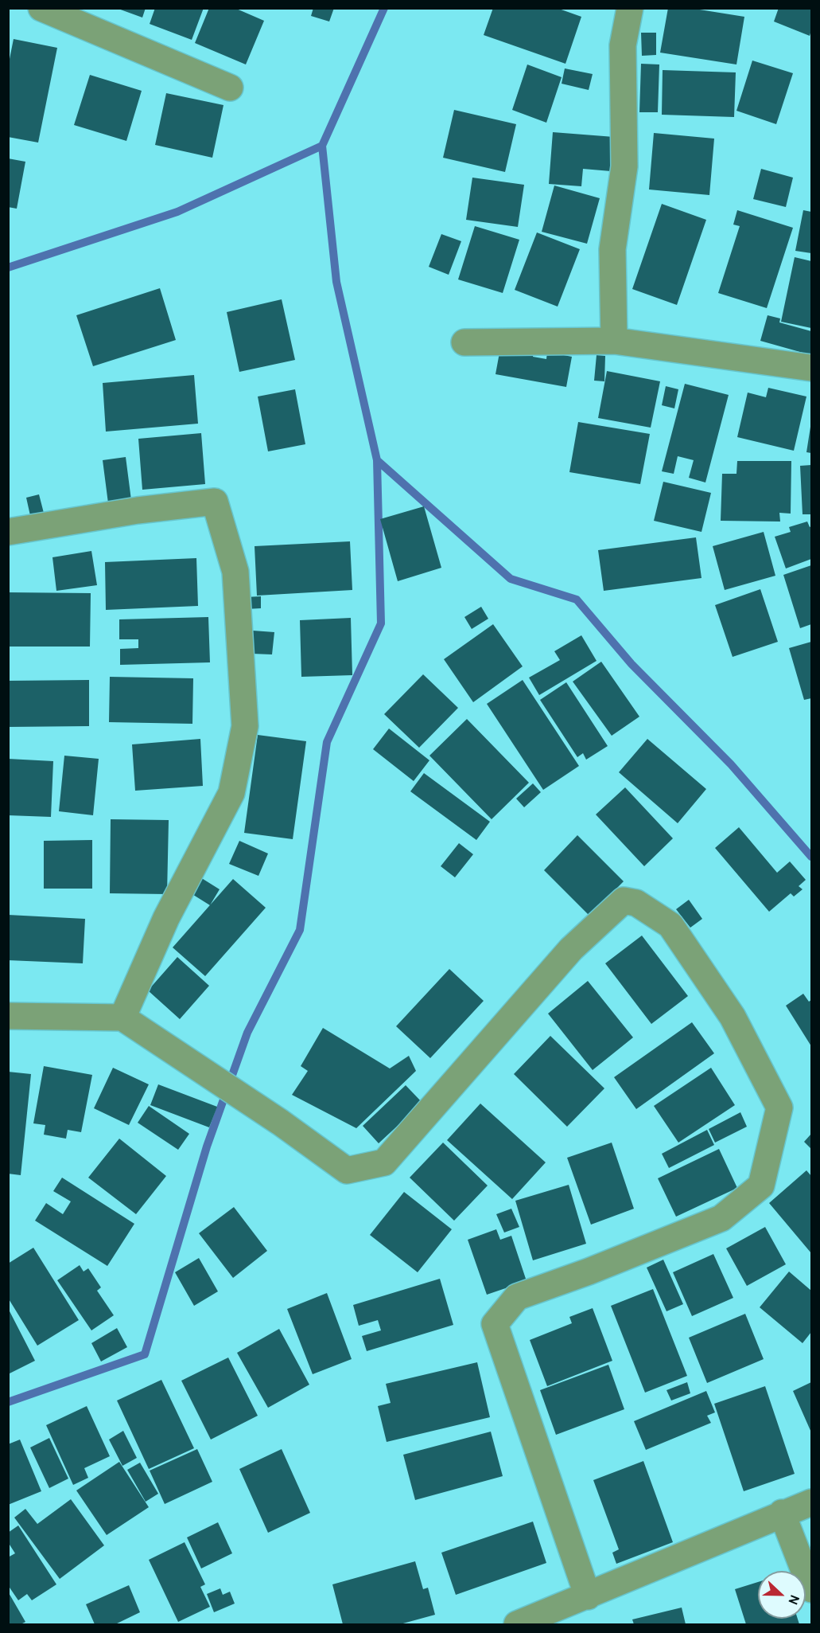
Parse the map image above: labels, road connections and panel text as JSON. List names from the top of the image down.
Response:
{
  "north": "right"
}
